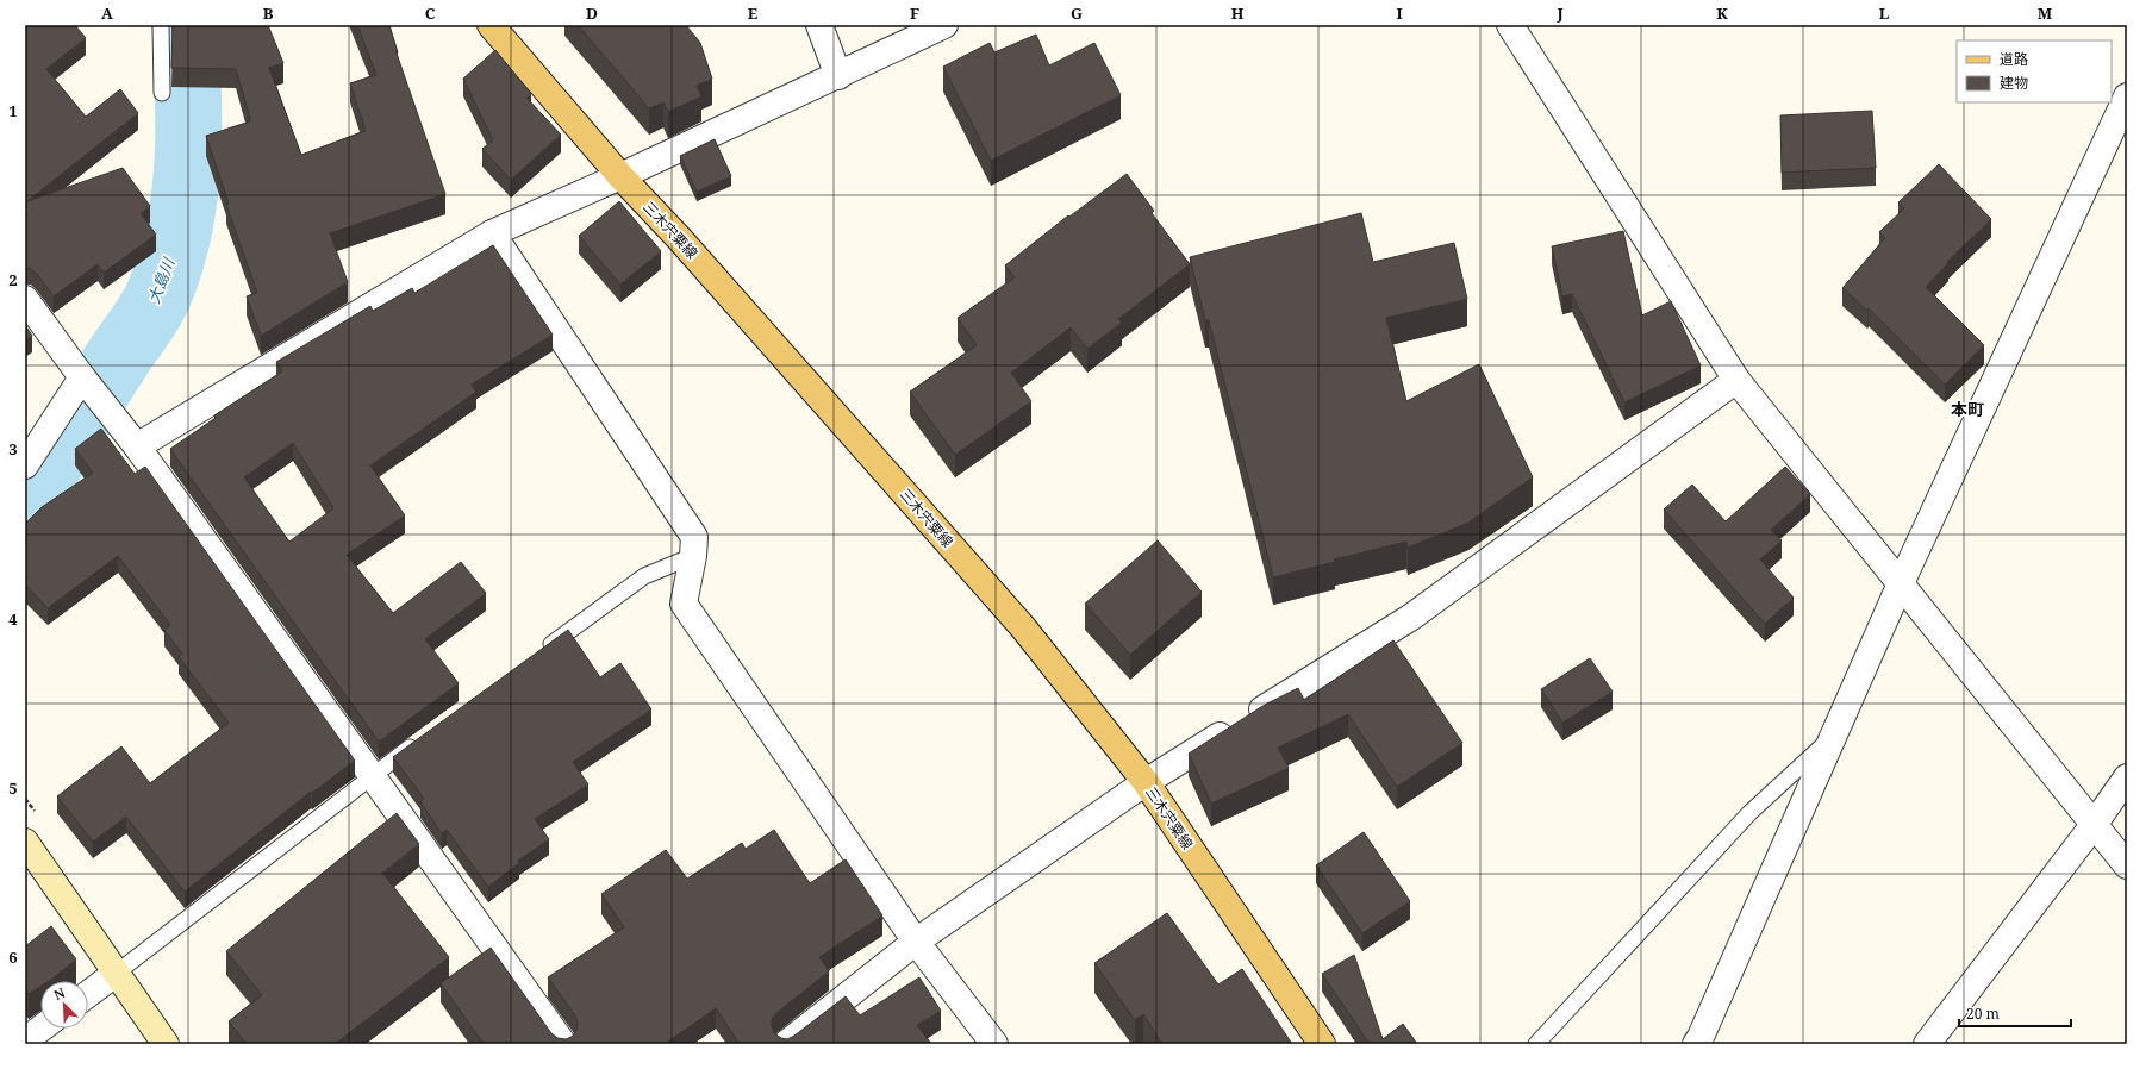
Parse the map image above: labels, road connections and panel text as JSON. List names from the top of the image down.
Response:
{
  "streets": {
    "main road": ["三木宍粟線"]
  },
  "districts": ["本町"],
  "water": ["大島川"],
  "legend": ["道路", "建物"],
  "scale_bar": "20 m",
  "north": "top left",
  "grid": {
    "columns": [
      "A",
      "B",
      "C",
      "D",
      "E",
      "F",
      "G",
      "H",
      "I",
      "J",
      "K",
      "L",
      "M"
    ],
    "rows": [
      "1",
      "2",
      "3",
      "4",
      "5",
      "6"
    ]
  }
}
